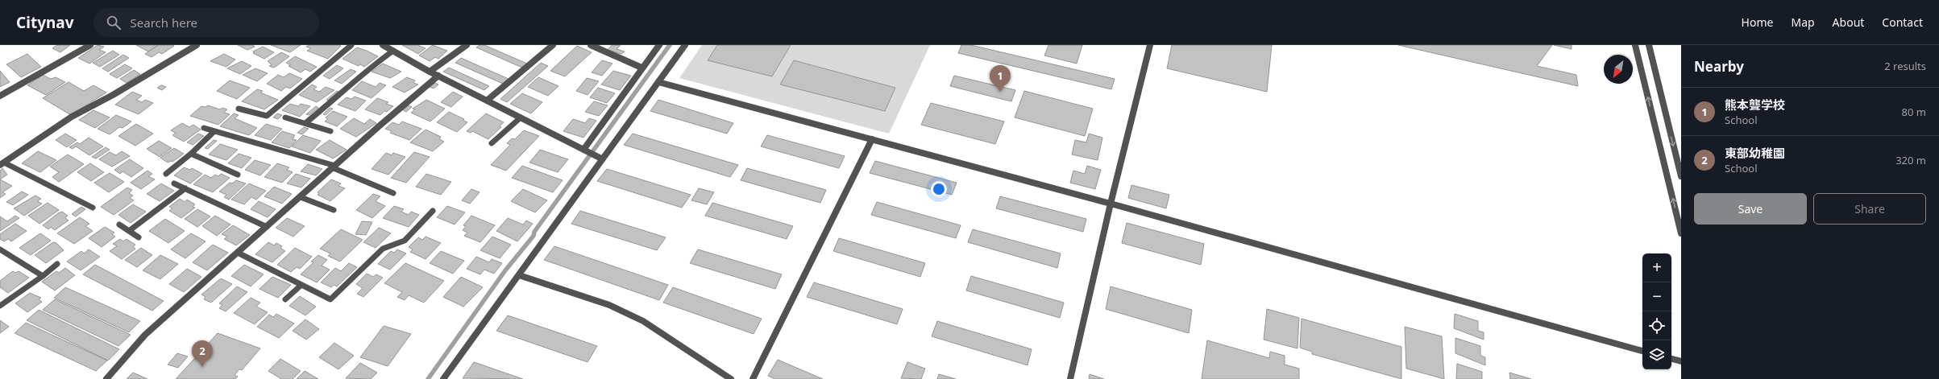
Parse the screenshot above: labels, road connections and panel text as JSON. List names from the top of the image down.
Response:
{
  "north": "bottom left",
  "page": {
    "header": "Citynav",
    "search": "Search here",
    "nav": [
      "Home",
      "Map",
      "About",
      "Contact"
    ],
    "heading": ["Nearby", "2 results"],
    "pins": ["1", "2"],
    "list": [
      {
        "mark": "1",
        "name": "熊本聾学校",
        "note": "School",
        "value": "80 m"
      },
      {
        "mark": "2",
        "name": "東部幼稚園",
        "note": "School",
        "value": "320 m"
      }
    ],
    "buttons": ["Save", "Share"],
    "map_buttons": ["+", "−"]
  }
}
